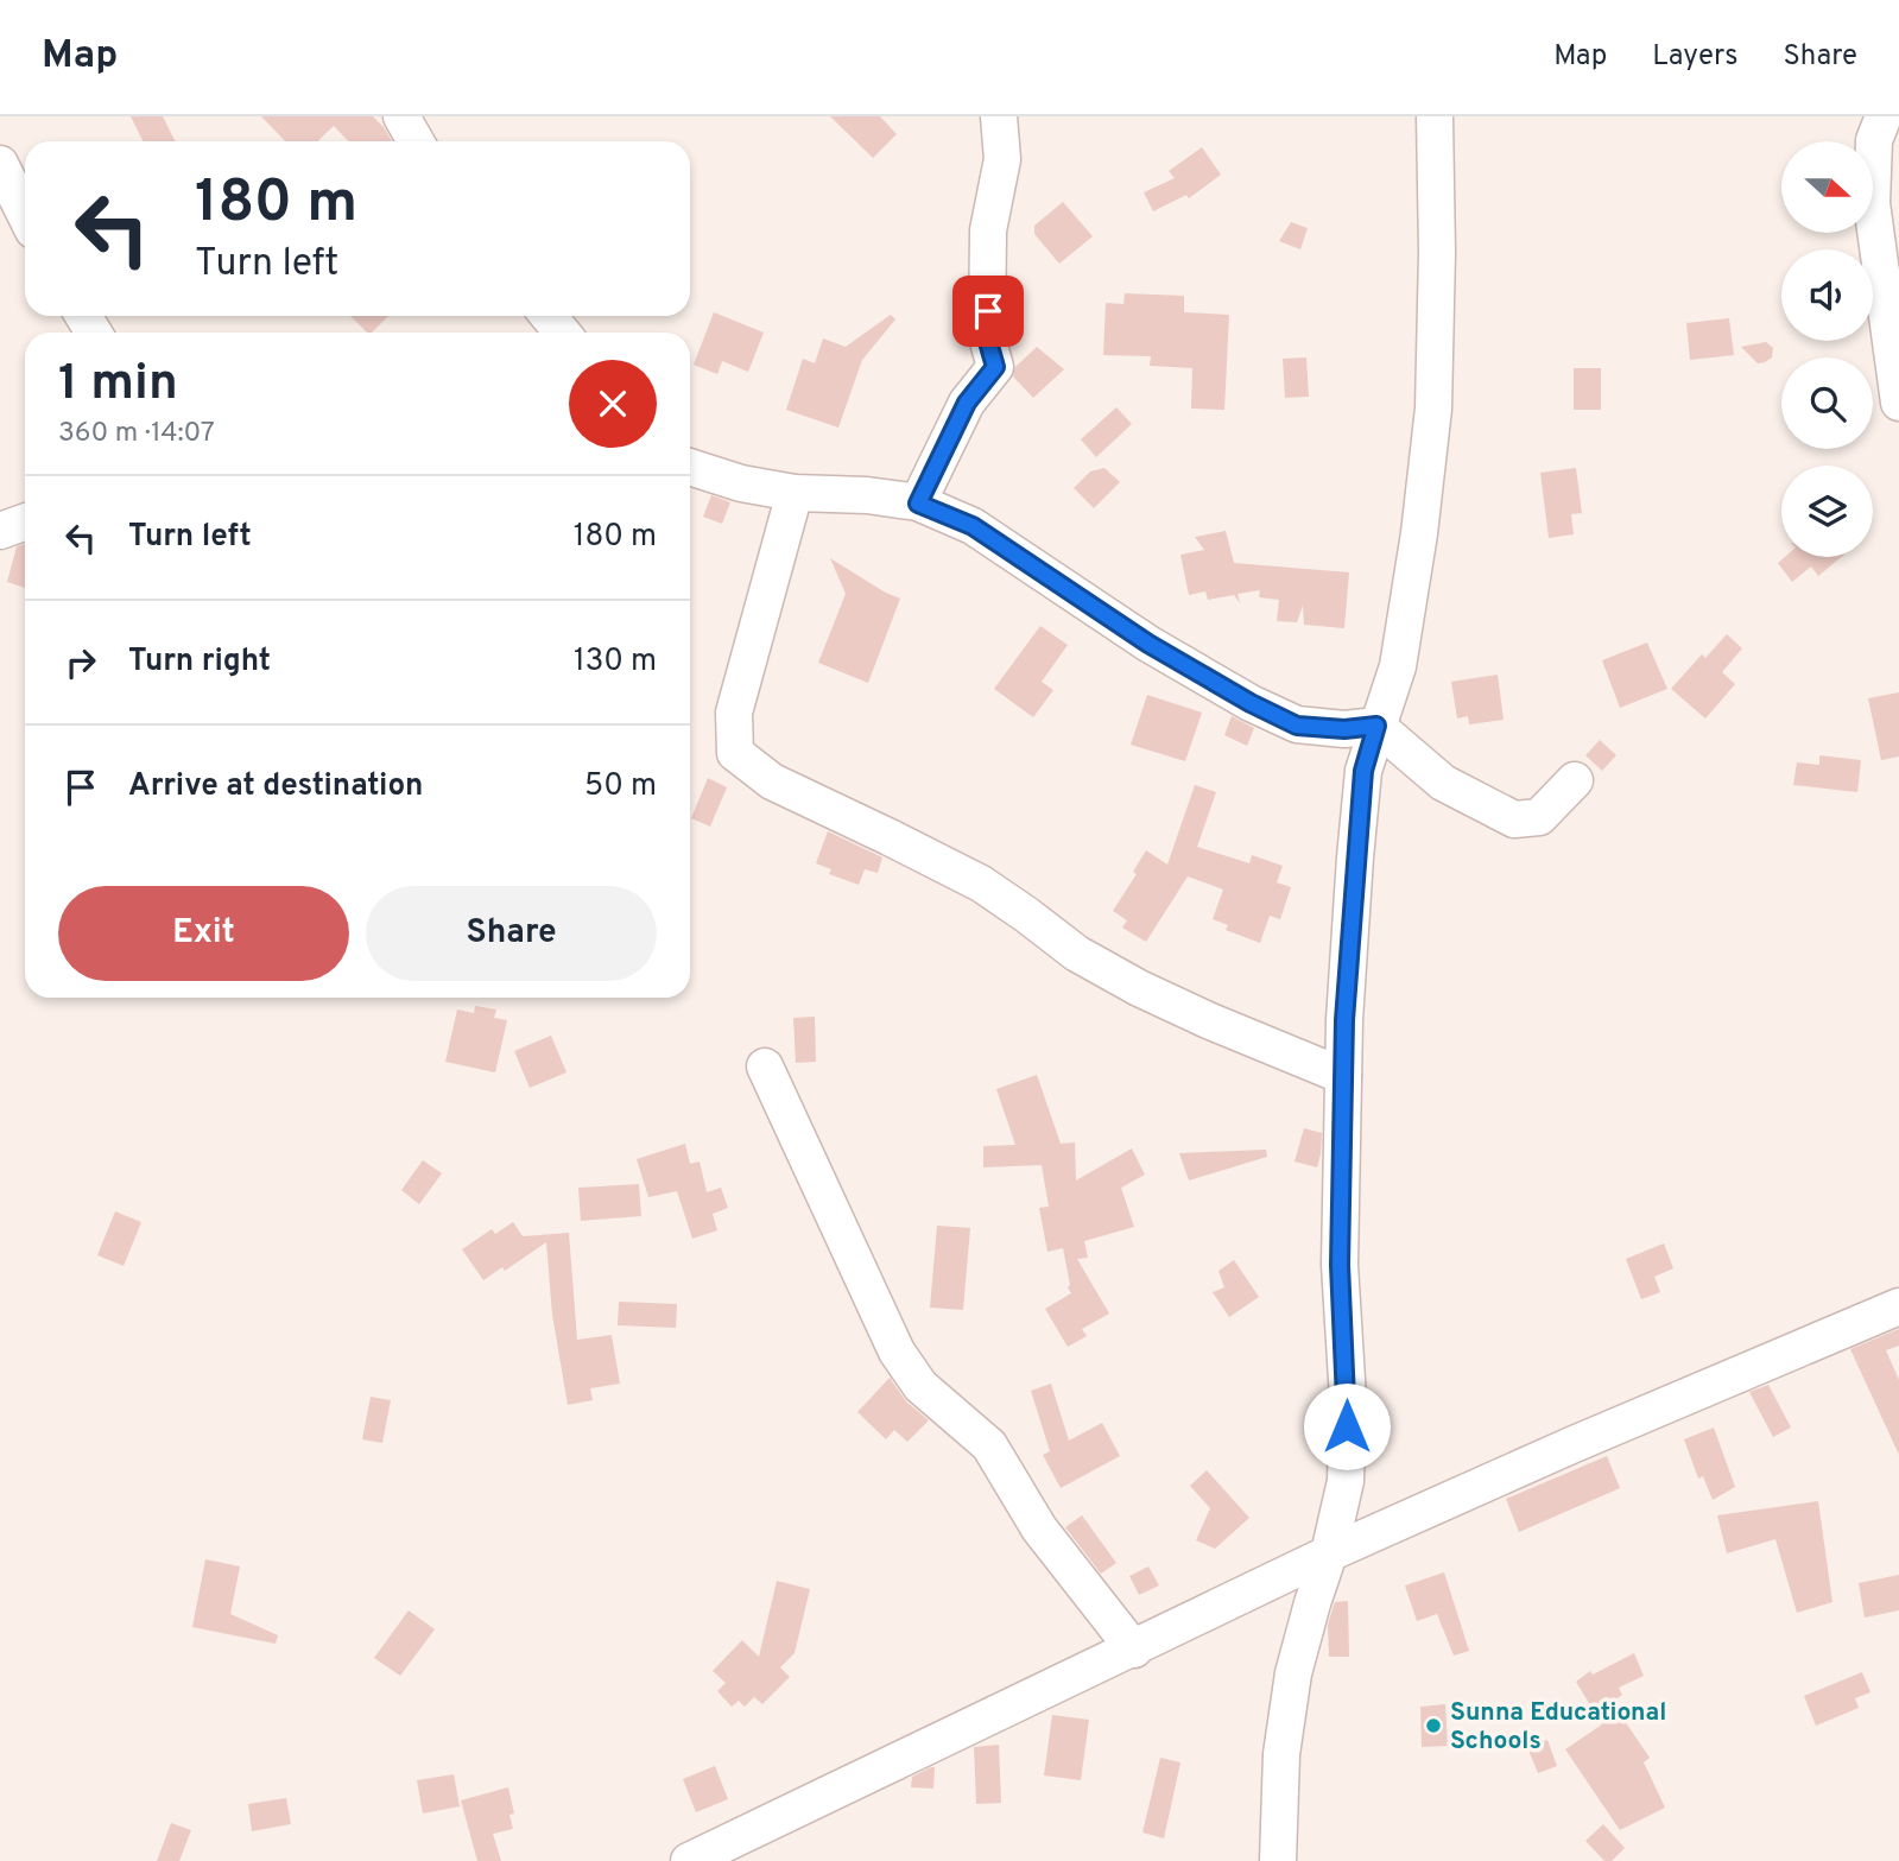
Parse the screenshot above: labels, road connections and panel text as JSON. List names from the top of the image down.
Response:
{
  "places": ["Sunna Educational Schools"],
  "north": "right",
  "page": {
    "header": "Map",
    "nav": ["Map", "Layers", "Share"],
    "turn": ["180 m", "Turn left"],
    "heading": ["1 min", "360 m · 14:07"],
    "list": [
      {
        "name": "Turn left",
        "value": "180 m"
      },
      {
        "name": "Turn right",
        "value": "130 m"
      },
      {
        "name": "Arrive at destination",
        "value": "50 m"
      }
    ],
    "buttons": ["Exit", "Share"]
  }
}
